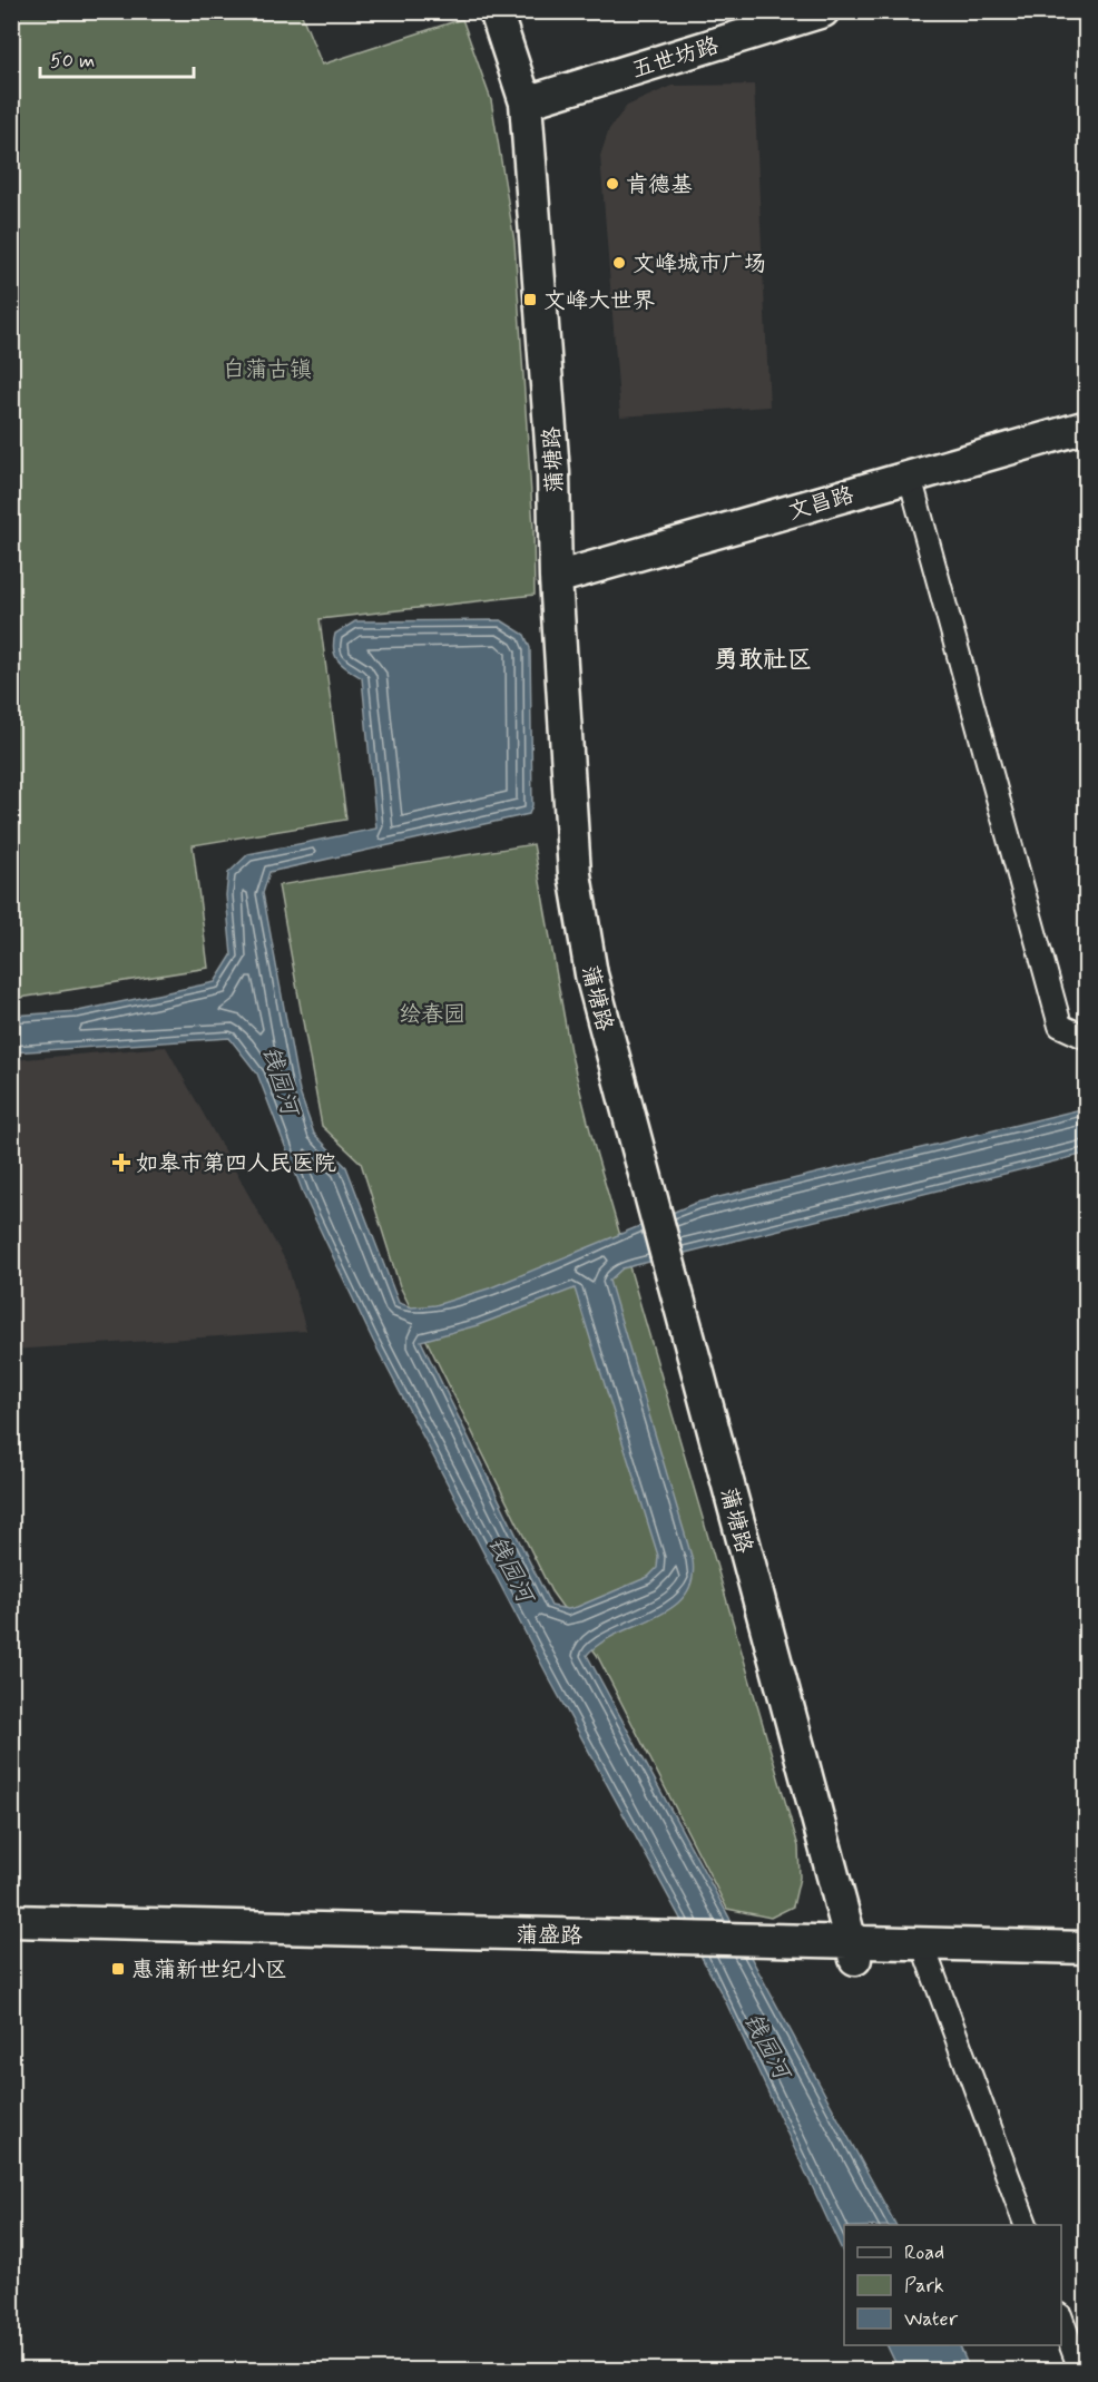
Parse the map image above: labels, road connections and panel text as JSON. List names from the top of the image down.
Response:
{
  "streets": {
    "main road": [
      "五世坊路",
      "蒲塘路",
      "文昌路",
      "蒲盛路"
    ]
  },
  "crossings": [
    ["五世坊路", "蒲塘路"],
    ["蒲塘路", "文昌路"],
    ["蒲塘路", "蒲盛路"]
  ],
  "districts": ["勇敢社区"],
  "water": ["钱园河"],
  "parks": ["白蒲古镇", "绘春园"],
  "places": {
    "other": ["肯德基", "文峰城市广场"],
    "transit": ["文峰大世界", "惠蒲新世纪小区"],
    "health": ["如皋市第四人民医院"]
  },
  "legend": ["Road", "Park", "Water"],
  "scale_bar": "50 m"
}
